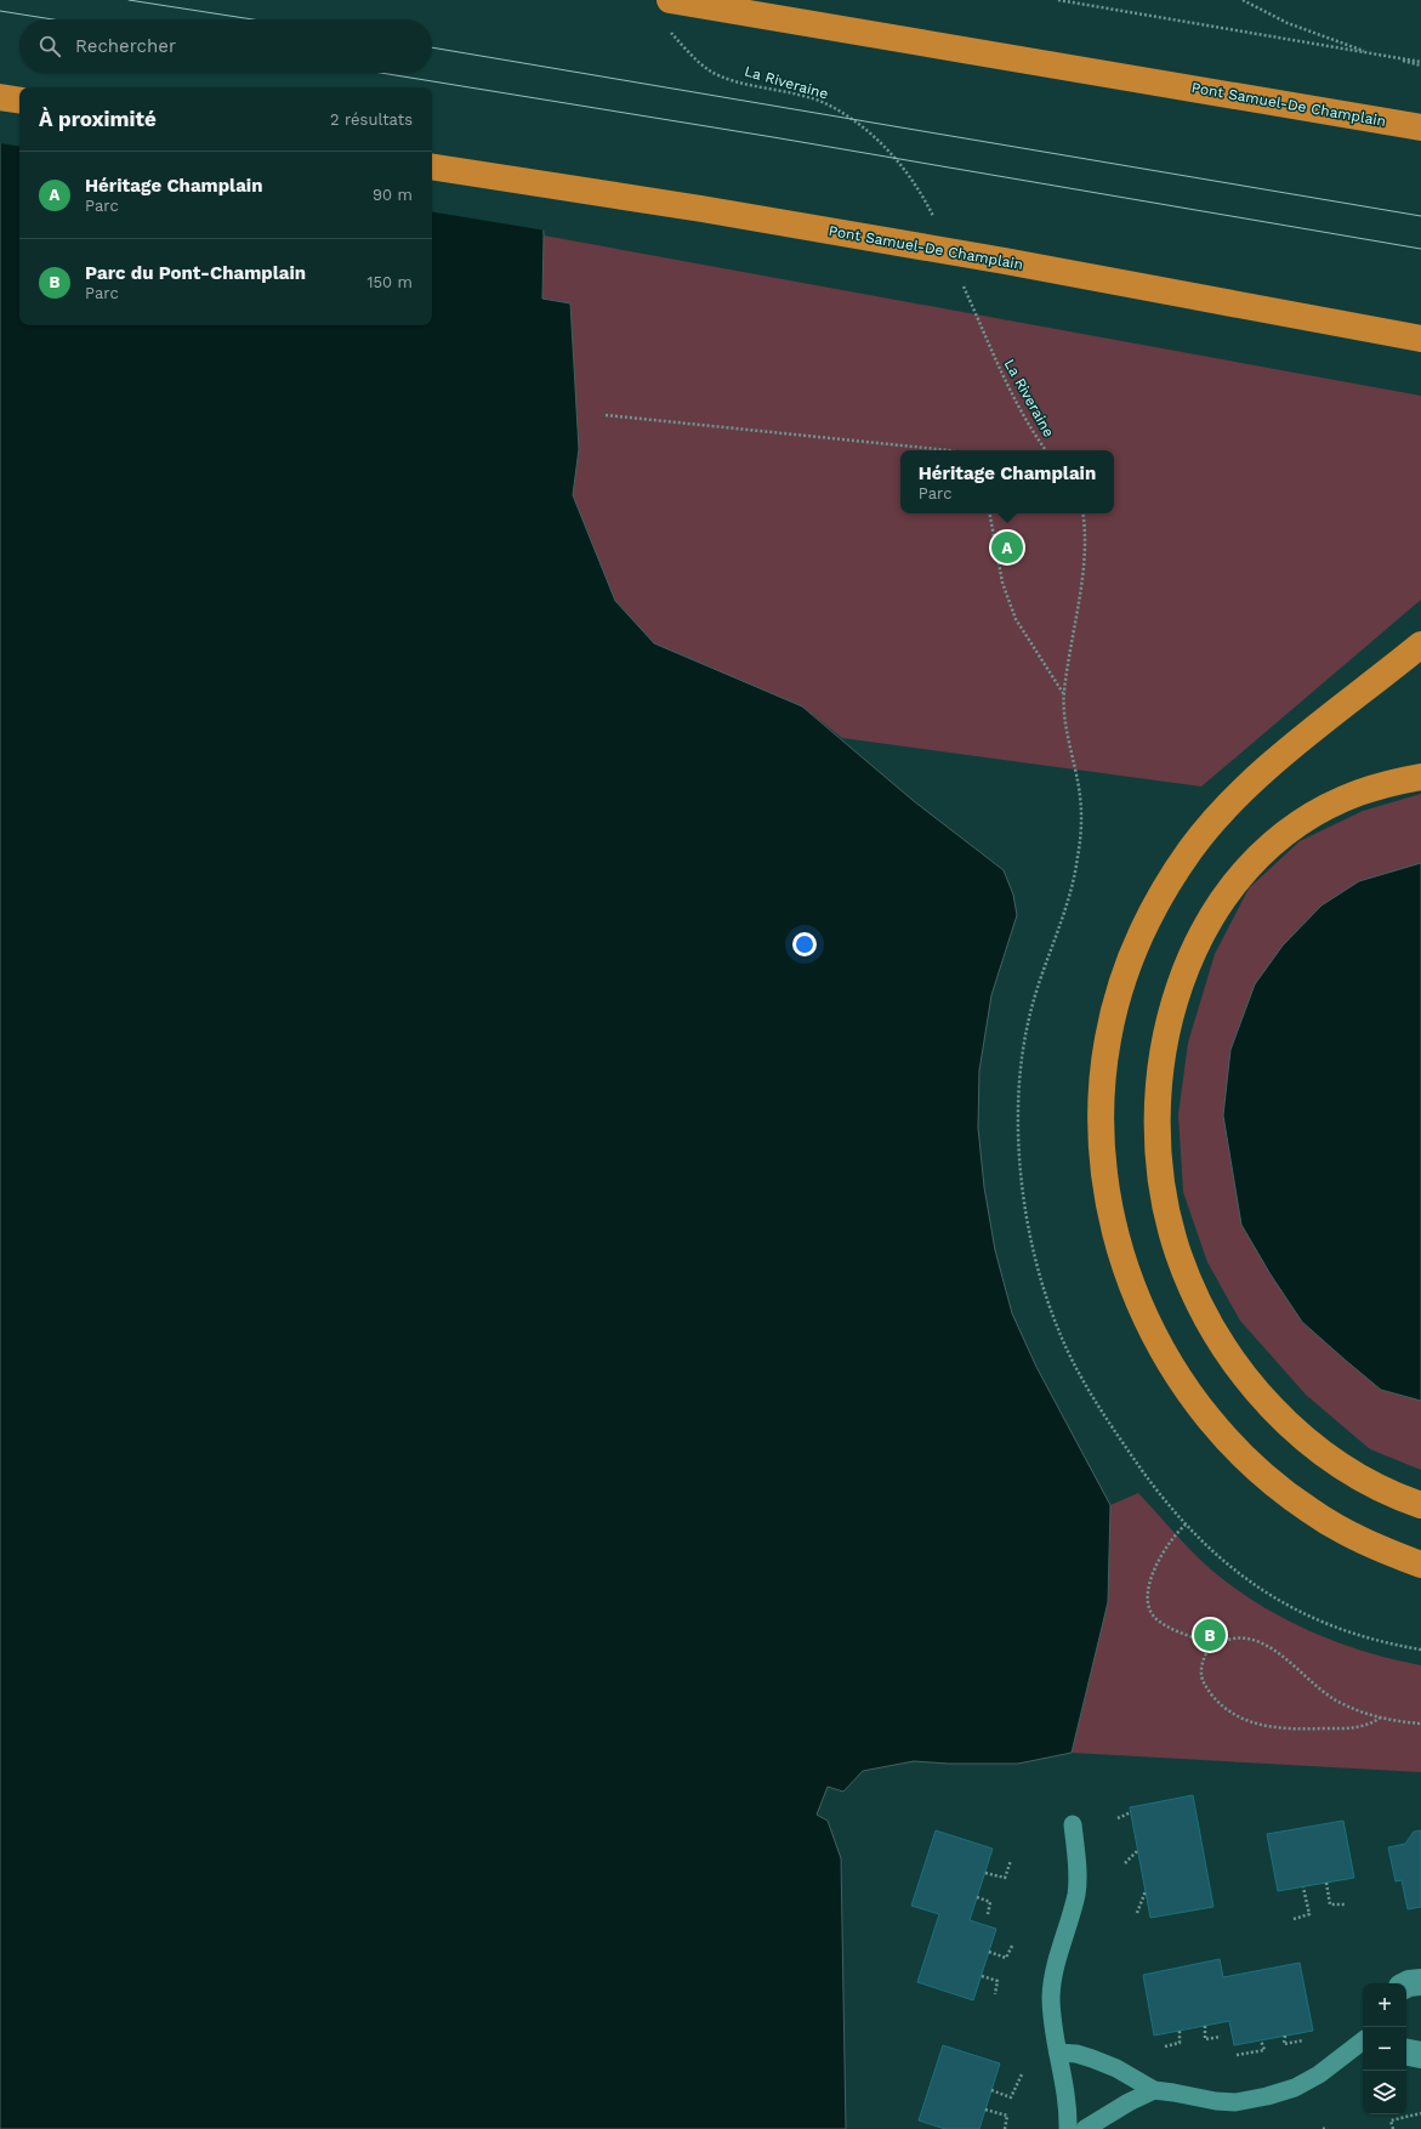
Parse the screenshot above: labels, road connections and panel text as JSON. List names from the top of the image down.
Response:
{
  "streets": {
    "highway": ["Pont Samuel-De Champlain"],
    "path": ["La Riveraine"]
  },
  "page": {
    "search": "Rechercher",
    "heading": ["À proximité", "2 résultats"],
    "list": [
      {
        "mark": "A",
        "name": "Héritage Champlain",
        "note": "Parc",
        "value": "90 m"
      },
      {
        "mark": "B",
        "name": "Parc du Pont-Champlain",
        "note": "Parc",
        "value": "150 m"
      }
    ],
    "popup": ["Héritage Champlain", "Parc"],
    "pins": ["A", "B"],
    "map_buttons": ["+", "−"]
  }
}
